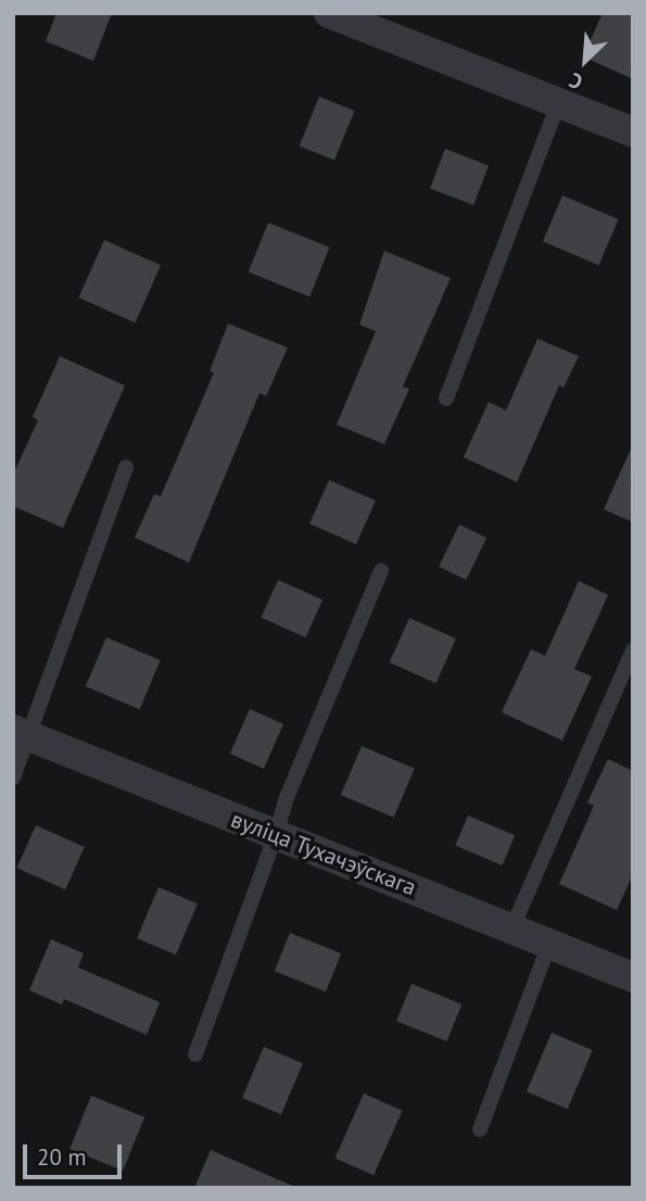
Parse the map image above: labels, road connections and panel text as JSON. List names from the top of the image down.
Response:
{
  "streets": {
    "street": ["вуліца Тухачэўскага"]
  },
  "scale_bar": "20 m",
  "north": "bottom left"
}
